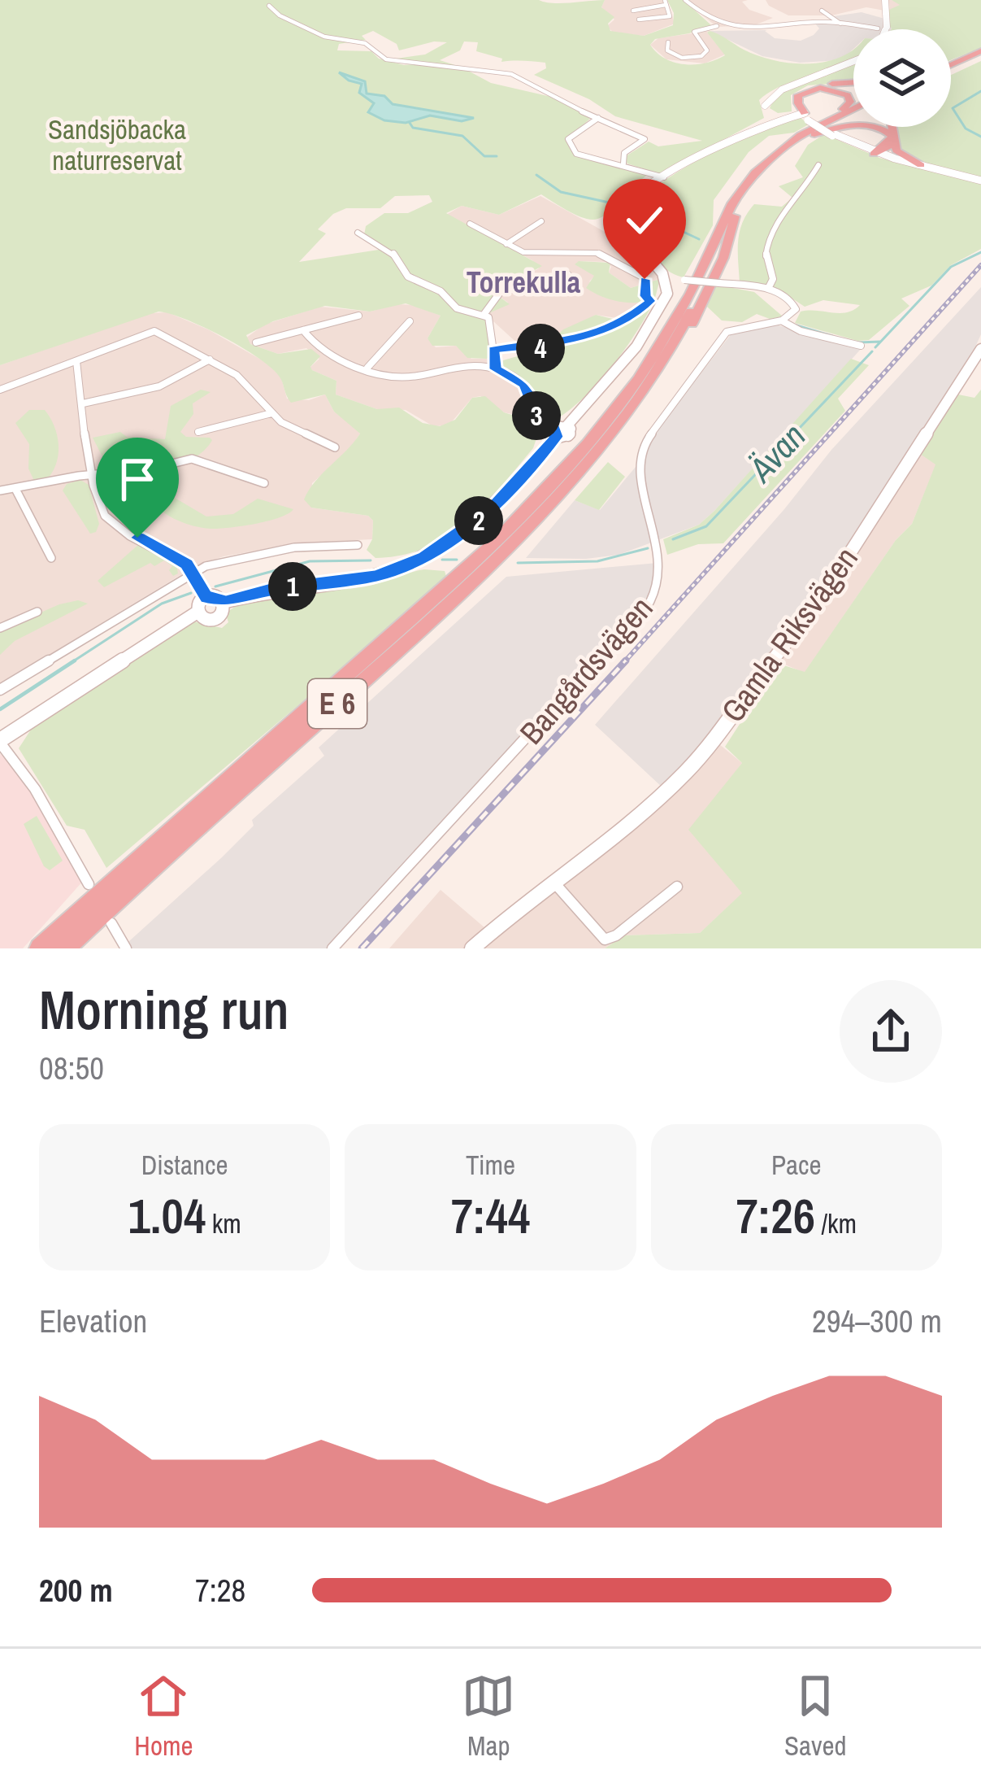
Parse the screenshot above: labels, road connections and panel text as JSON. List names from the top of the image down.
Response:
{
  "streets": {
    "highway": ["E 6"],
    "street": ["Gamla Riksvägen", "Bangårdsvägen"]
  },
  "districts": ["Torrekulla"],
  "water": ["Ävan"],
  "parks": ["Sandsjöbacka naturreservat"],
  "page": {
    "pins": [
      "4",
      "3",
      "2",
      "1"
    ],
    "heading": ["Morning run", "08:50"],
    "stats": [
      ["Distance", "1.04 km"],
      ["Time", "7:44"],
      ["Pace", "7:26 /km"]
    ],
    "chart": ["Elevation", "294–300 m"],
    "list": [
      {
        "name": "200 m",
        "note": "7:28"
      }
    ],
    "tabs": ["Home", "Map", "Saved"]
  }
}
